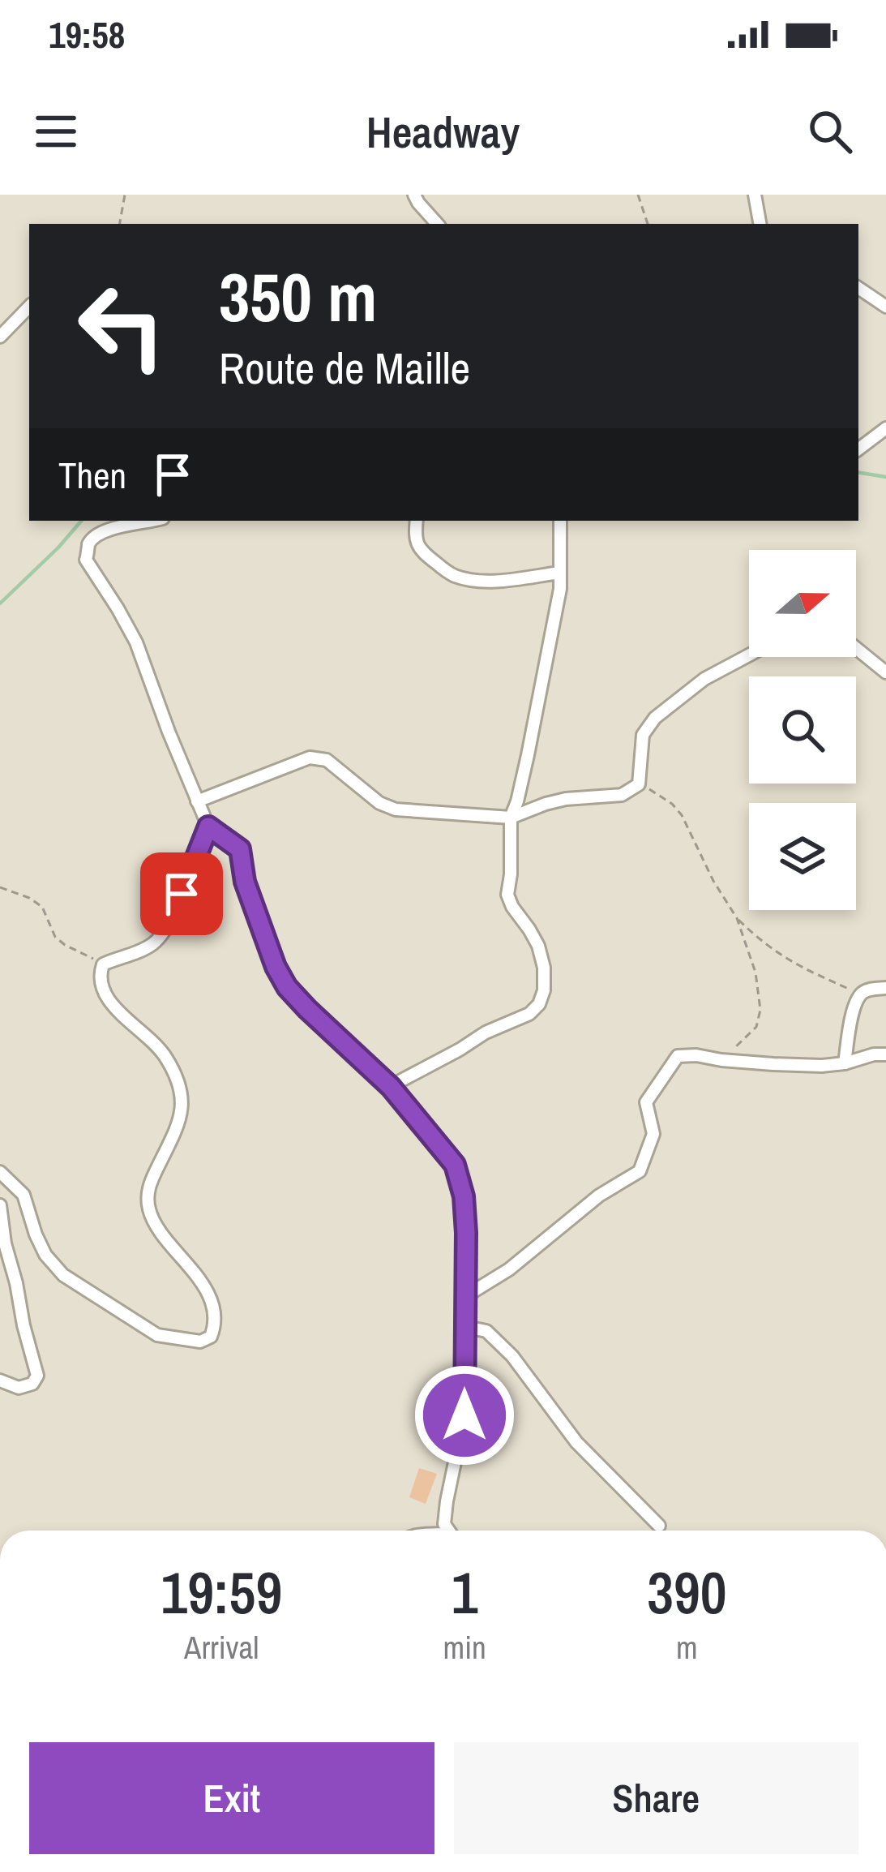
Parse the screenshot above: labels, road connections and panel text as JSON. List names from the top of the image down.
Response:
{
  "north": "right",
  "page": {
    "status": "19:58",
    "header": "Headway",
    "turn": ["350 m", "Route de Maille"],
    "then": "Then",
    "eta": [
      "19:59",
      "Arrival",
      "1",
      "min",
      "390",
      "m"
    ],
    "buttons": ["Exit", "Share"]
  }
}
